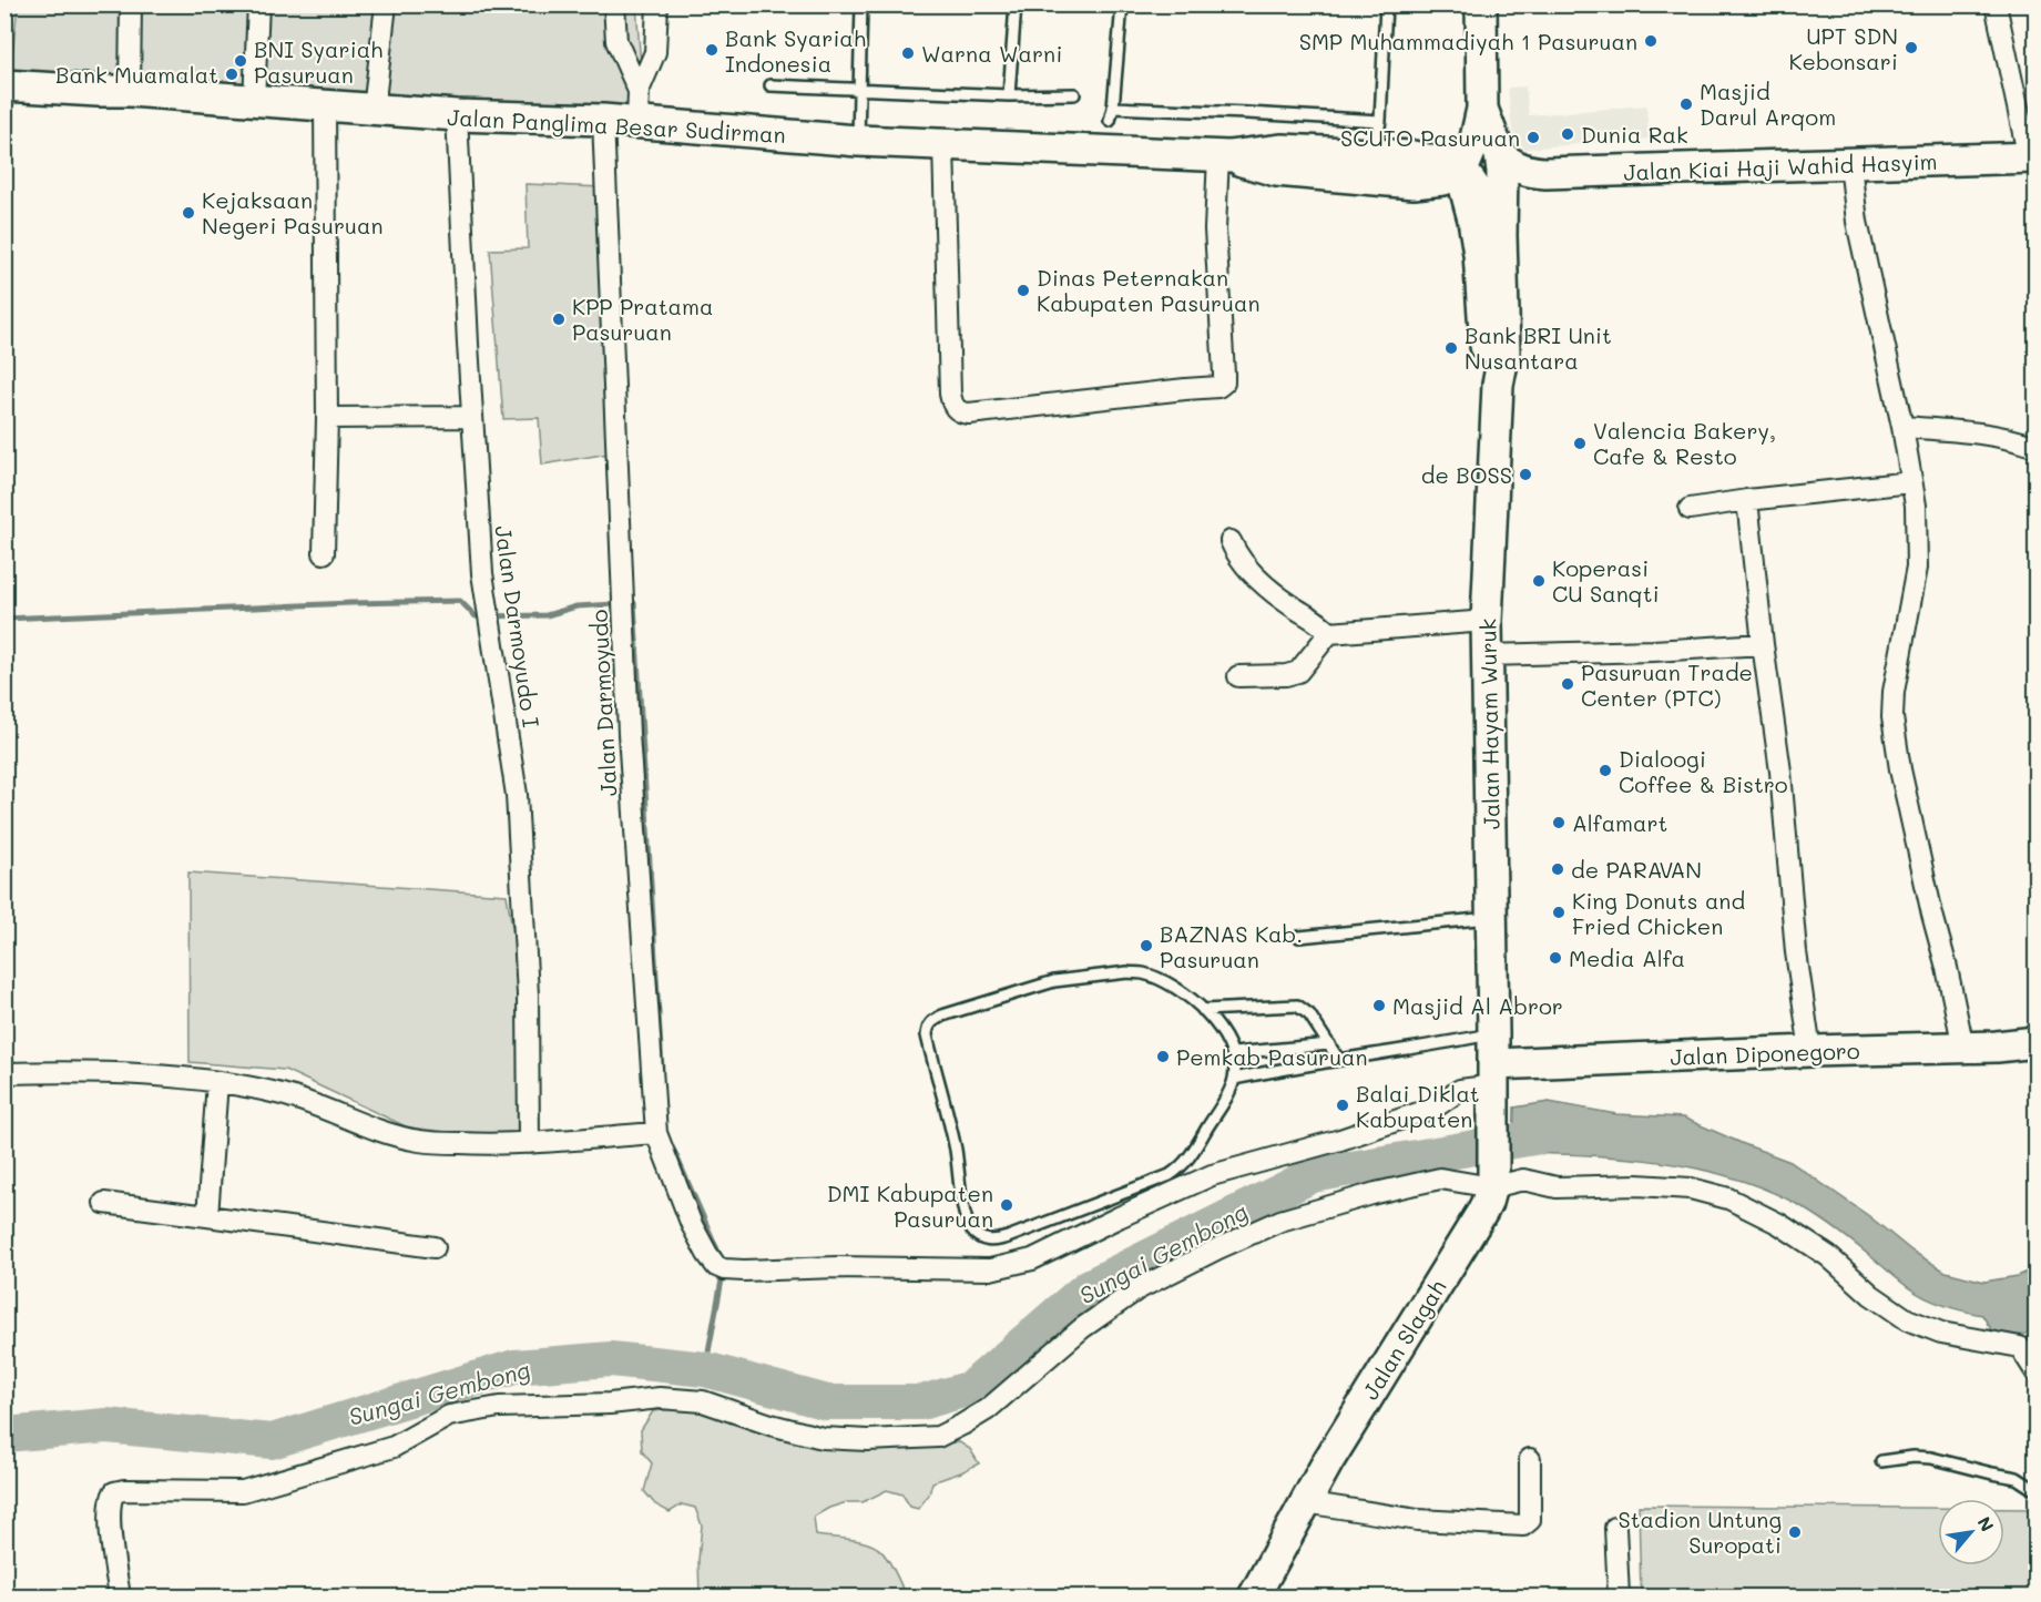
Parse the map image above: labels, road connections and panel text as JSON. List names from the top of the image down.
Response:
{
  "streets": {
    "main road": [
      "Jalan Panglima Besar Sudirman",
      "Jalan Kiai Haji Wahid Hasyim",
      "Jalan Hayam Wuruk",
      "Jalan Diponegoro",
      "Jalan Slagah"
    ],
    "street": ["Jalan Darmoyudo I", "Jalan Darmoyudo"]
  },
  "crossings": [
    ["Jalan Panglima Besar Sudirman", "Jalan Kiai Haji Wahid Hasyim"],
    ["Jalan Panglima Besar Sudirman", "Jalan Darmoyudo I"],
    ["Jalan Panglima Besar Sudirman", "Jalan Darmoyudo"],
    ["Jalan Panglima Besar Sudirman", "Jalan Hayam Wuruk"],
    ["Jalan Kiai Haji Wahid Hasyim", "Jalan Hayam Wuruk"],
    ["Jalan Darmoyudo", "Jalan Hayam Wuruk"],
    ["Jalan Darmoyudo", "Jalan Diponegoro"],
    ["Jalan Darmoyudo", "Jalan Slagah"],
    ["Jalan Hayam Wuruk", "Jalan Diponegoro"],
    ["Jalan Hayam Wuruk", "Jalan Slagah"],
    ["Jalan Diponegoro", "Jalan Slagah"]
  ],
  "water": ["Sungai Gembong"],
  "places": [
    "SMP Muhammadiyah 1 Pasuruan",
    "UPT SDN Kebonsari",
    "Bank Syariah Indonesia",
    "Warna Warni",
    "BNI Syariah Pasuruan",
    "Bank Muamalat",
    "Masjid Darul Arqom",
    "Dunia Rak",
    "SCUTO Pasuruan",
    "Kejaksaan Negeri Pasuruan",
    "Dinas Peternakan Kabupaten Pasuruan",
    "KPP Pratama Pasuruan",
    "Bank BRI Unit Nusantara",
    "Valencia Bakery, Cafe & Resto",
    "de BOSS",
    "Koperasi CU Sanqti",
    "Pasuruan Trade Center (PTC)",
    "Dialoogi Coffee & Bistro",
    "Alfamart",
    "de PARAVAN",
    "King Donuts and Fried Chicken",
    "BAZNAS Kab. Pasuruan",
    "Media Alfa",
    "Masjid Al Abror",
    "Pemkab Pasuruan",
    "Balai Diklat Kabupaten",
    "DMI Kabupaten Pasuruan",
    "Stadion Untung Suropati"
  ],
  "north": "top right"
}
